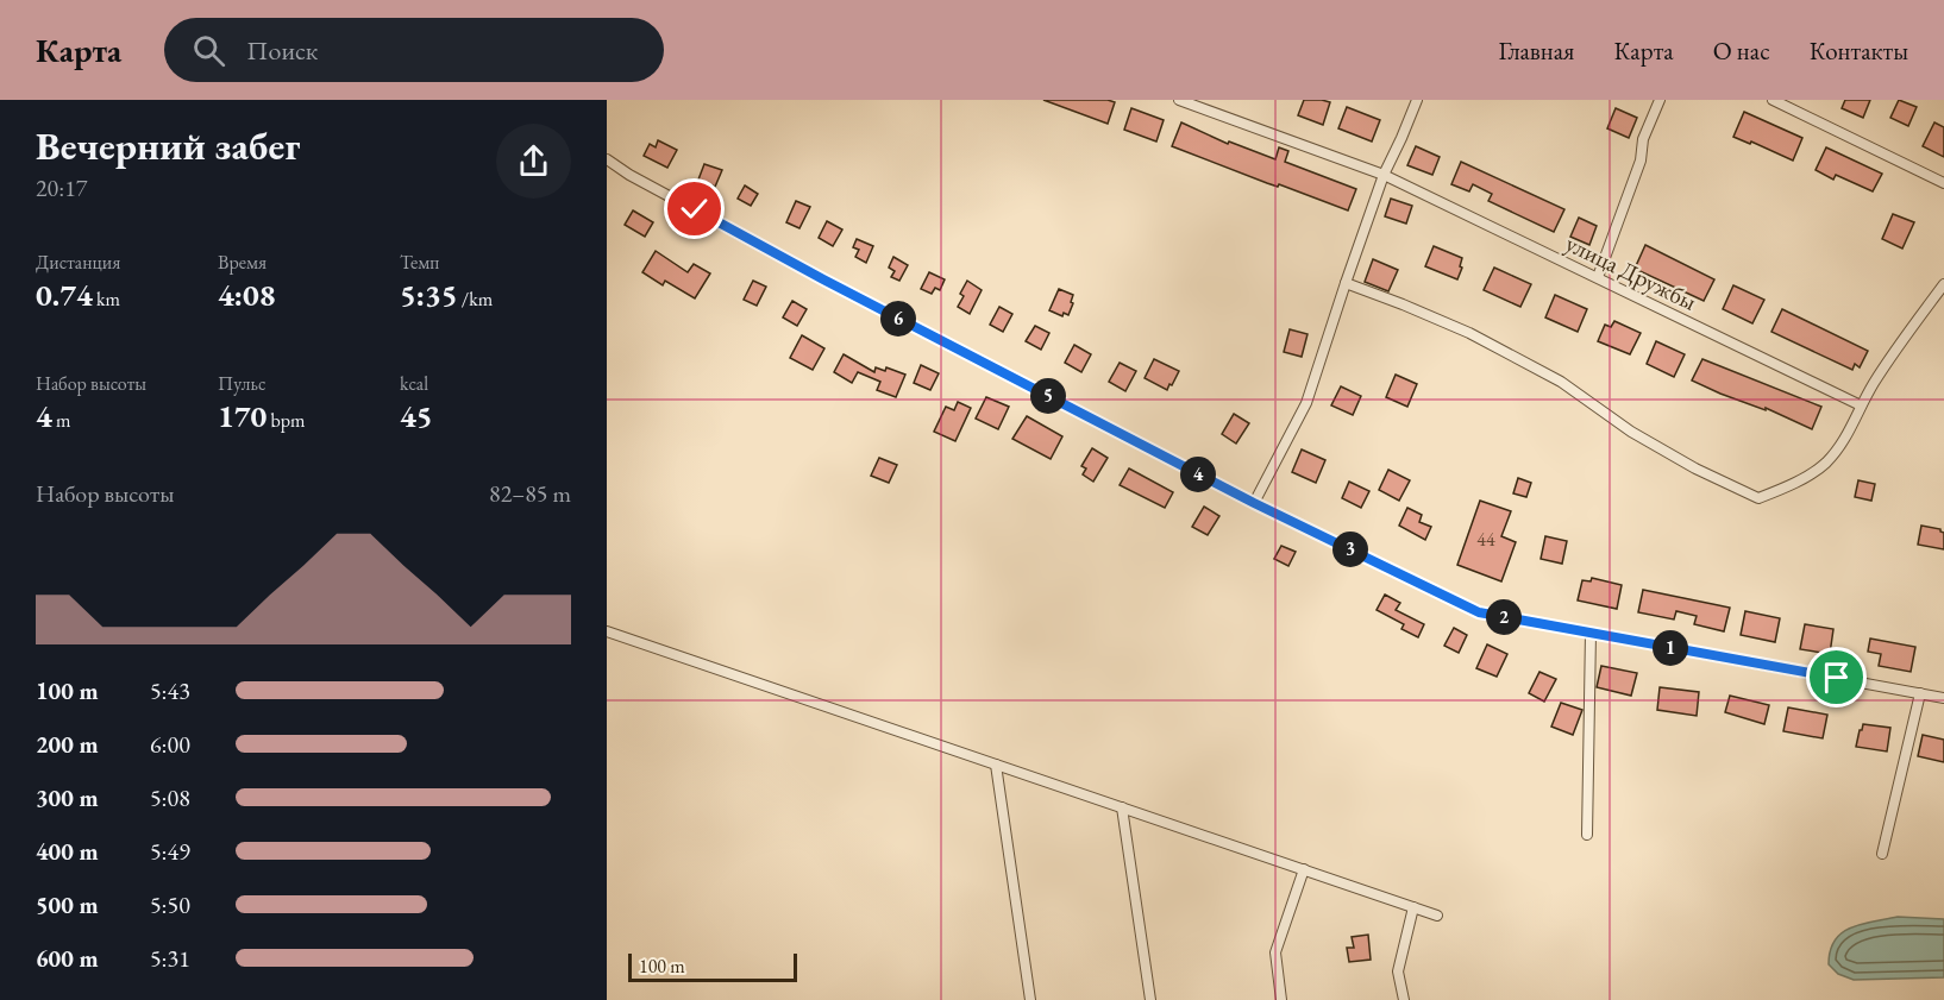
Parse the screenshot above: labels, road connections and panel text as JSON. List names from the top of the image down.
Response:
{
  "streets": {
    "street": ["улица Дружбы"]
  },
  "house_numbers": ["44"],
  "scale_bar": "100 m",
  "page": {
    "header": "Карта",
    "search": "Поиск",
    "nav": [
      "Главная",
      "Карта",
      "О нас",
      "Контакты"
    ],
    "heading": ["Вечерний забег", "20:17"],
    "stats": [
      ["Дистанция", "0.74 km"],
      ["Время", "4:08"],
      ["Темп", "5:35 /km"],
      ["Набор высоты", "4 m"],
      ["Пульс", "170 bpm"],
      ["kcal", "45"]
    ],
    "pins": [
      "6",
      "5",
      "4",
      "3",
      "2",
      "1"
    ],
    "chart": ["Набор высоты", "82–85 m"],
    "list": [
      {
        "name": "100 m",
        "note": "5:43"
      },
      {
        "name": "200 m",
        "note": "6:00"
      },
      {
        "name": "300 m",
        "note": "5:08"
      },
      {
        "name": "400 m",
        "note": "5:49"
      },
      {
        "name": "500 m",
        "note": "5:50"
      },
      {
        "name": "600 m",
        "note": "5:31"
      }
    ],
    "scale": "100 m"
  }
}
